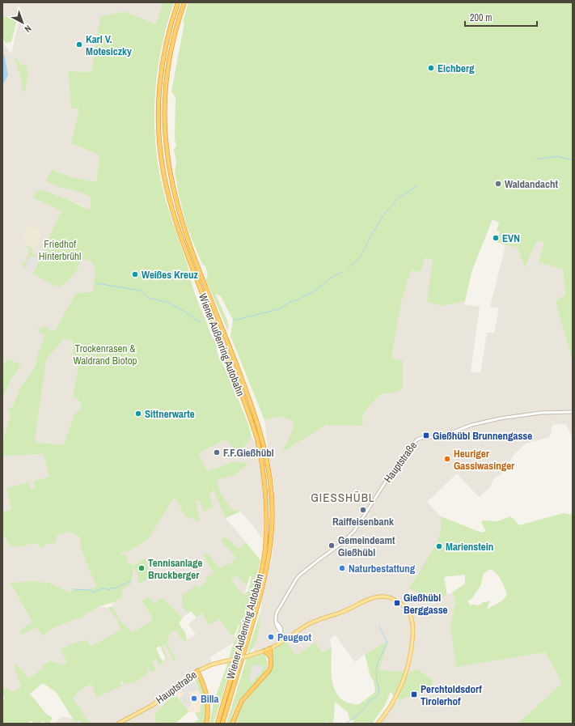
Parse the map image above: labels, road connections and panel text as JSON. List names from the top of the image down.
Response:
{
  "streets": {
    "highway": ["Wiener Außenring Autobahn"],
    "main road": ["Hauptstraße"]
  },
  "districts": ["GIESSHÜBL"],
  "parks": ["Friedhof Hinterbrühl", "Trockenrasen & Waldrand Biotop"],
  "places": {
    "other": [
      "Karl V. Motesiczky",
      "Eichberg",
      "Waldandacht",
      "EVN",
      "Weißes Kreuz",
      "Sittnerwarte",
      "F.F.Gießhübl",
      "Heuriger Gasslwasinger",
      "Raiffeisenbank",
      "Gemeindeamt Gießhübl",
      "Marienstein",
      "Tennisanlage Bruckberger",
      "Naturbestattung",
      "Peugeot",
      "Billa"
    ],
    "transit": ["Gießhübl Brunnengasse", "Gießhübl Berggasse", "Perchtoldsdorf Tirolerhof"]
  },
  "scale_bar": "200 m",
  "north": "bottom right"
}
